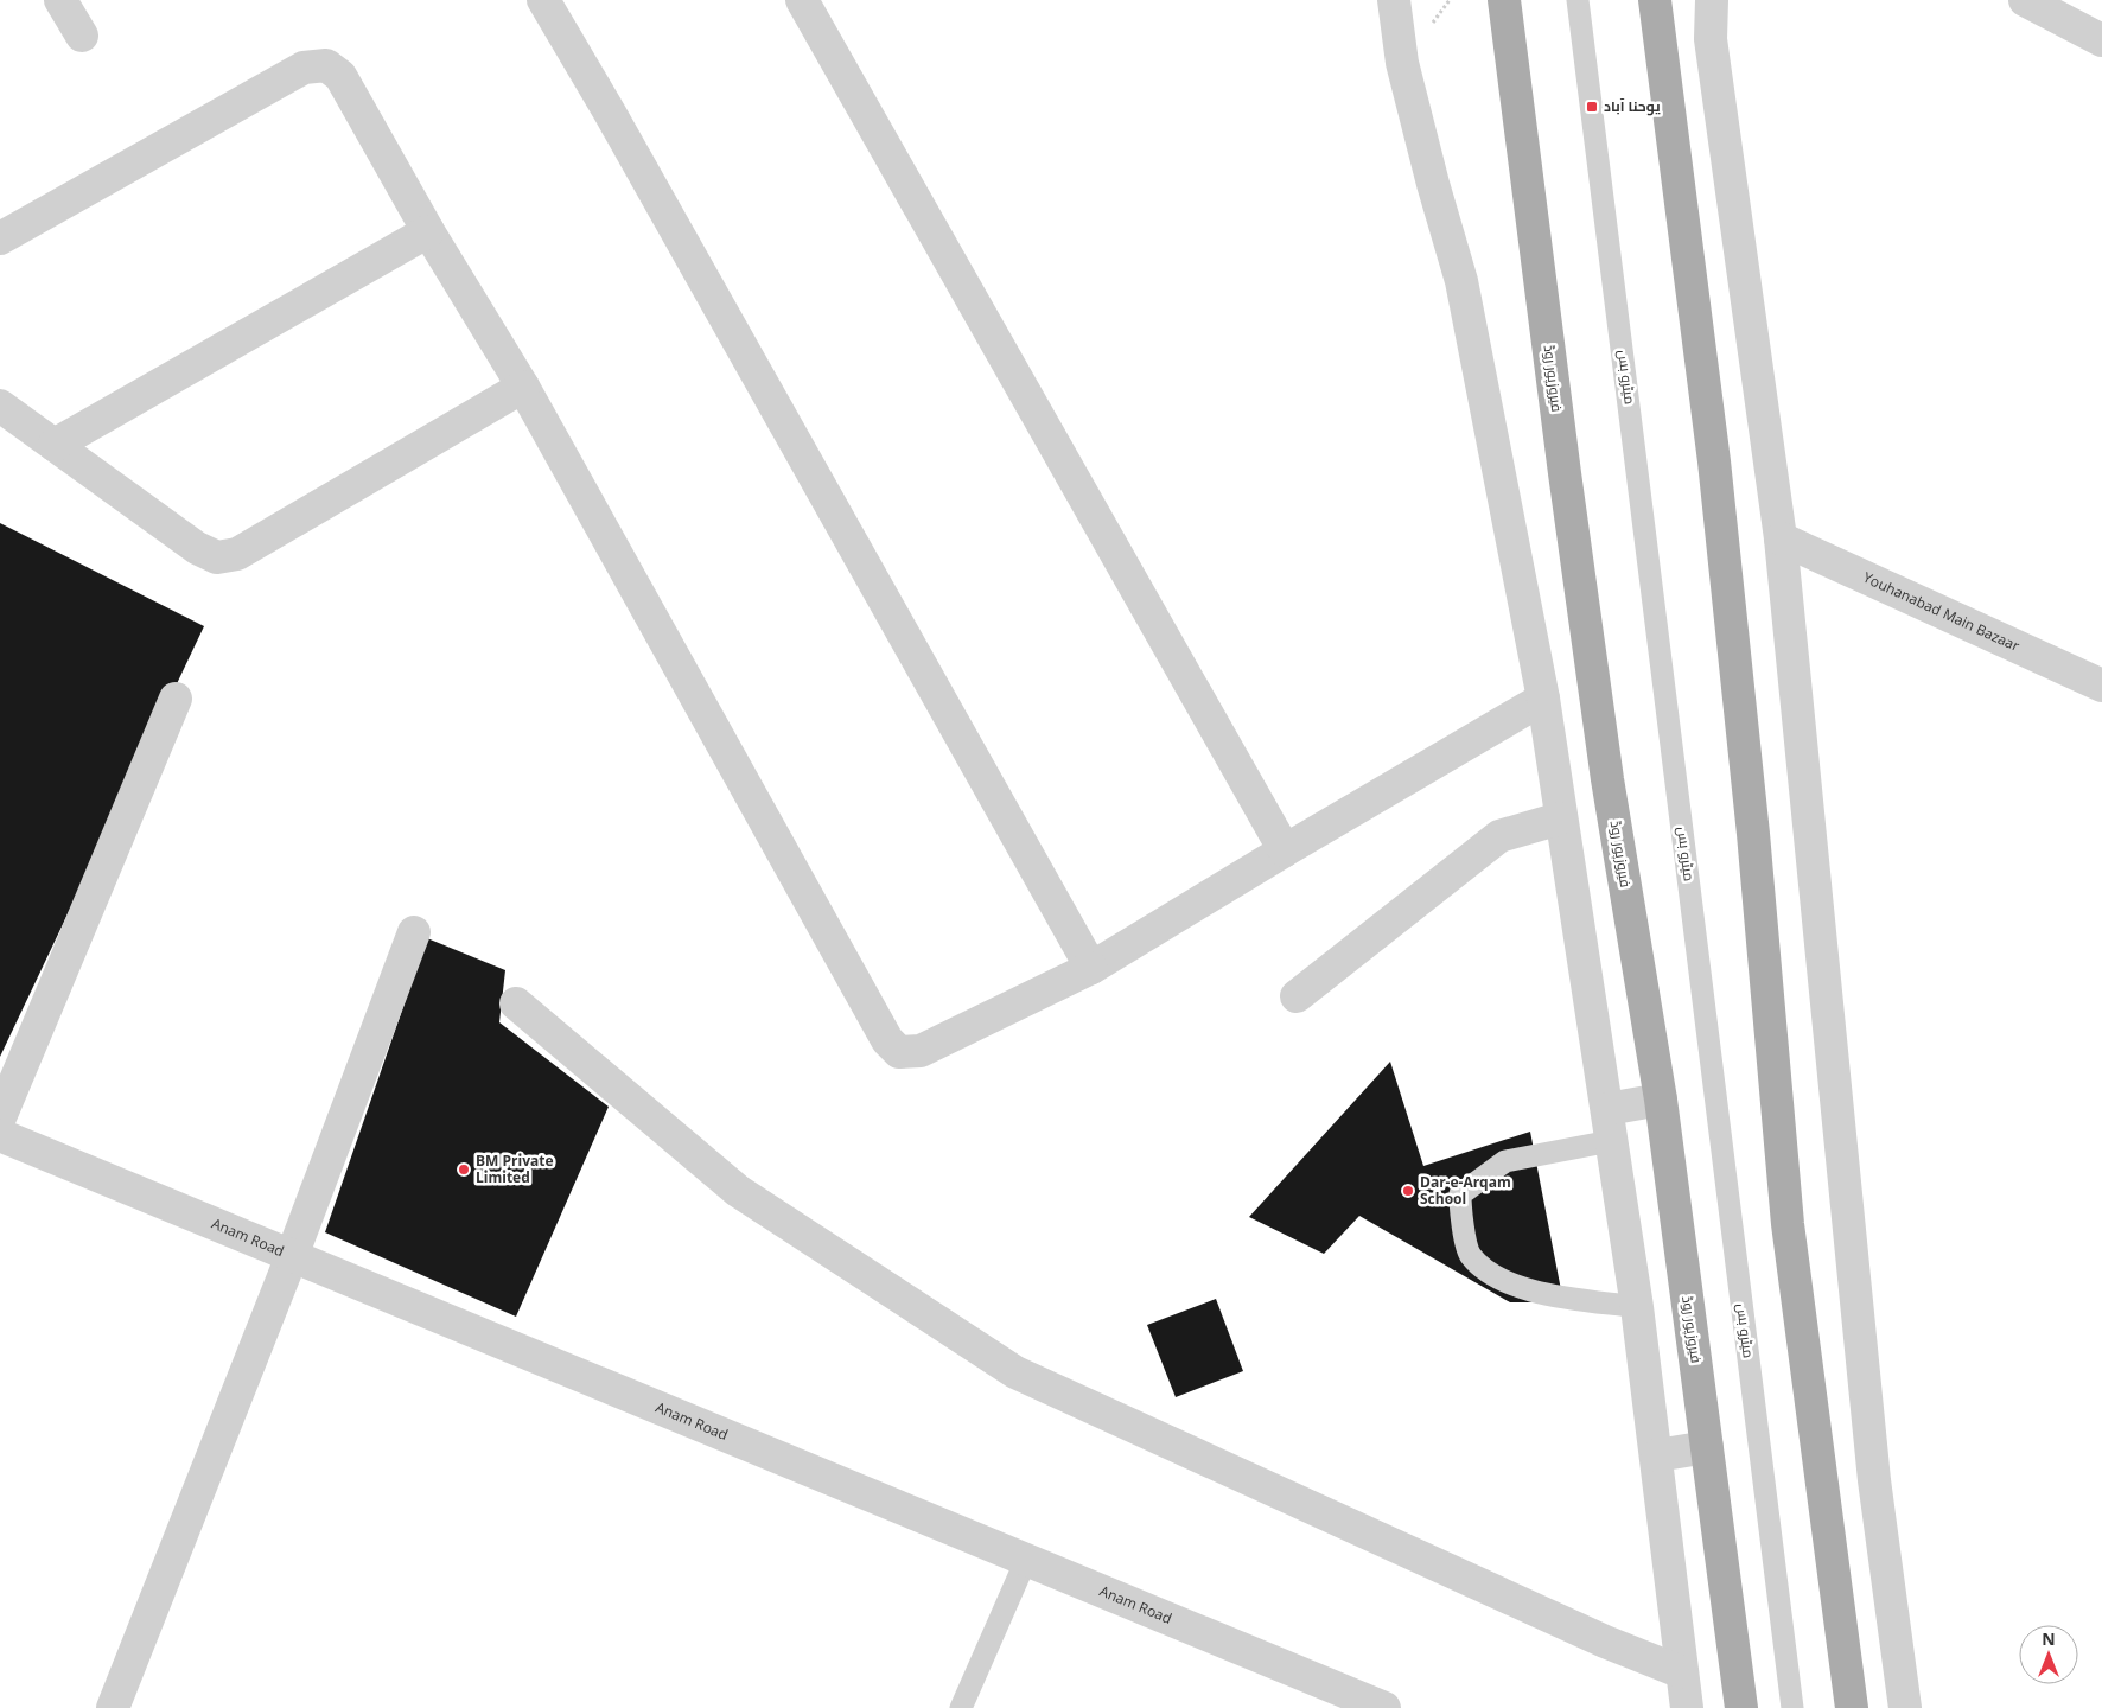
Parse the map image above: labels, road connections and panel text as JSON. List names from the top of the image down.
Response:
{
  "streets": {
    "main road": ["فیروزپور روڈ"],
    "street": ["Youhanabad Main Bazaar", "Anam Road"],
    "lane": ["میٹرو بس"]
  },
  "places": {
    "transit": ["یوحنا آباد"],
    "other": ["BM Private Limited", "Dar-e-Arqam School"]
  },
  "north": "top"
}
